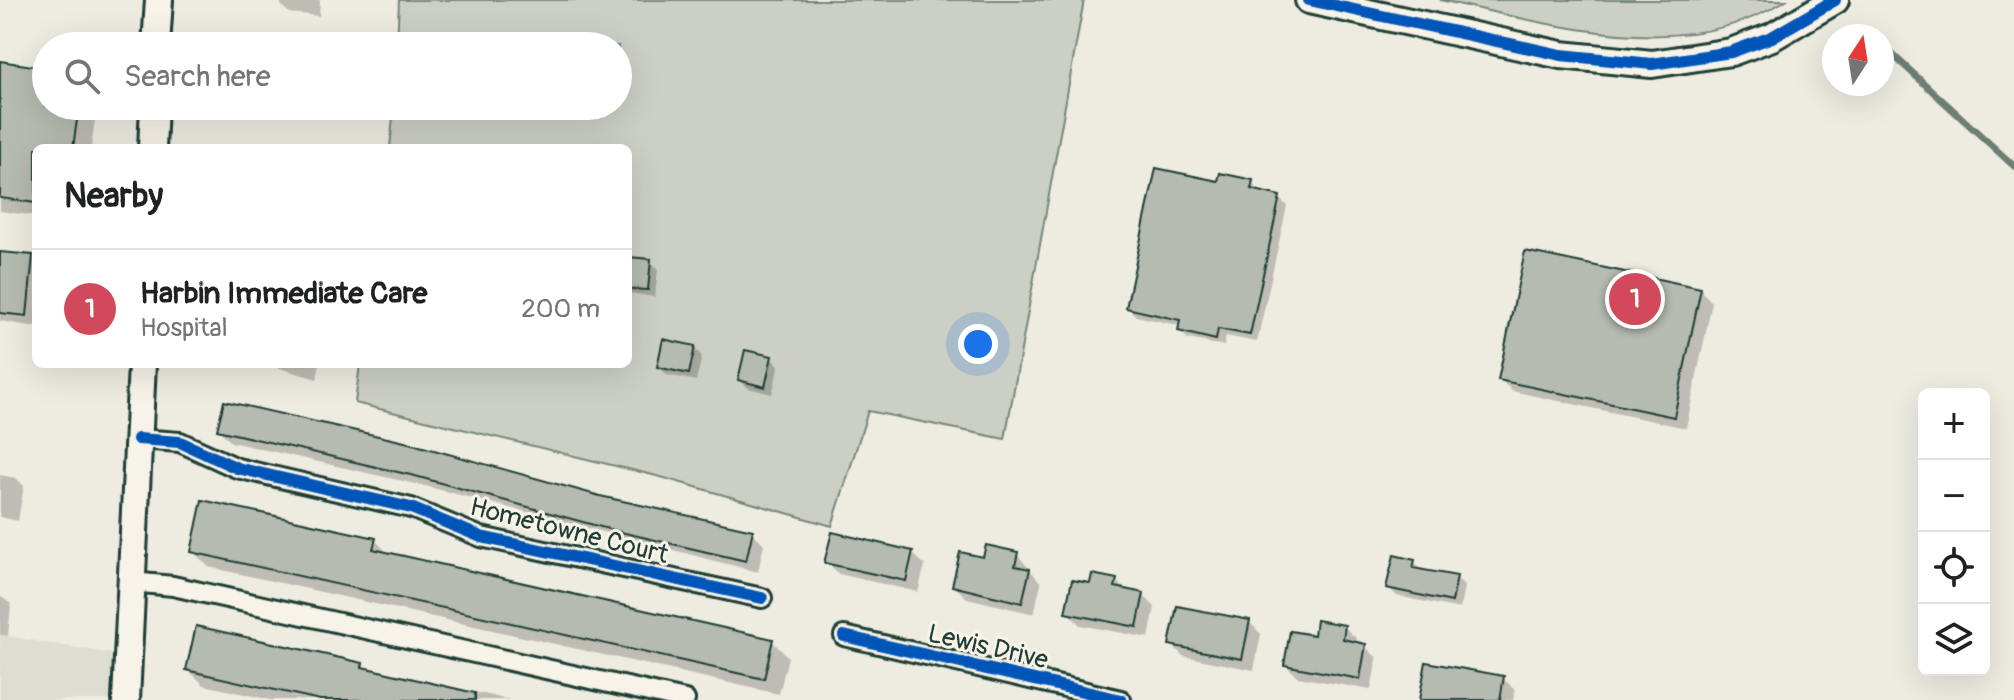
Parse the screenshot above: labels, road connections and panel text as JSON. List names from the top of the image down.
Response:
{
  "streets": {
    "street": ["Hometowne Court", "Lewis Drive"]
  },
  "north": "top",
  "page": {
    "search": "Search here",
    "heading": "Nearby",
    "list": [
      {
        "mark": "1",
        "name": "Harbin Immediate Care",
        "note": "Hospital",
        "value": "200 m"
      }
    ],
    "pins": "1",
    "map_buttons": ["+", "−"]
  }
}
